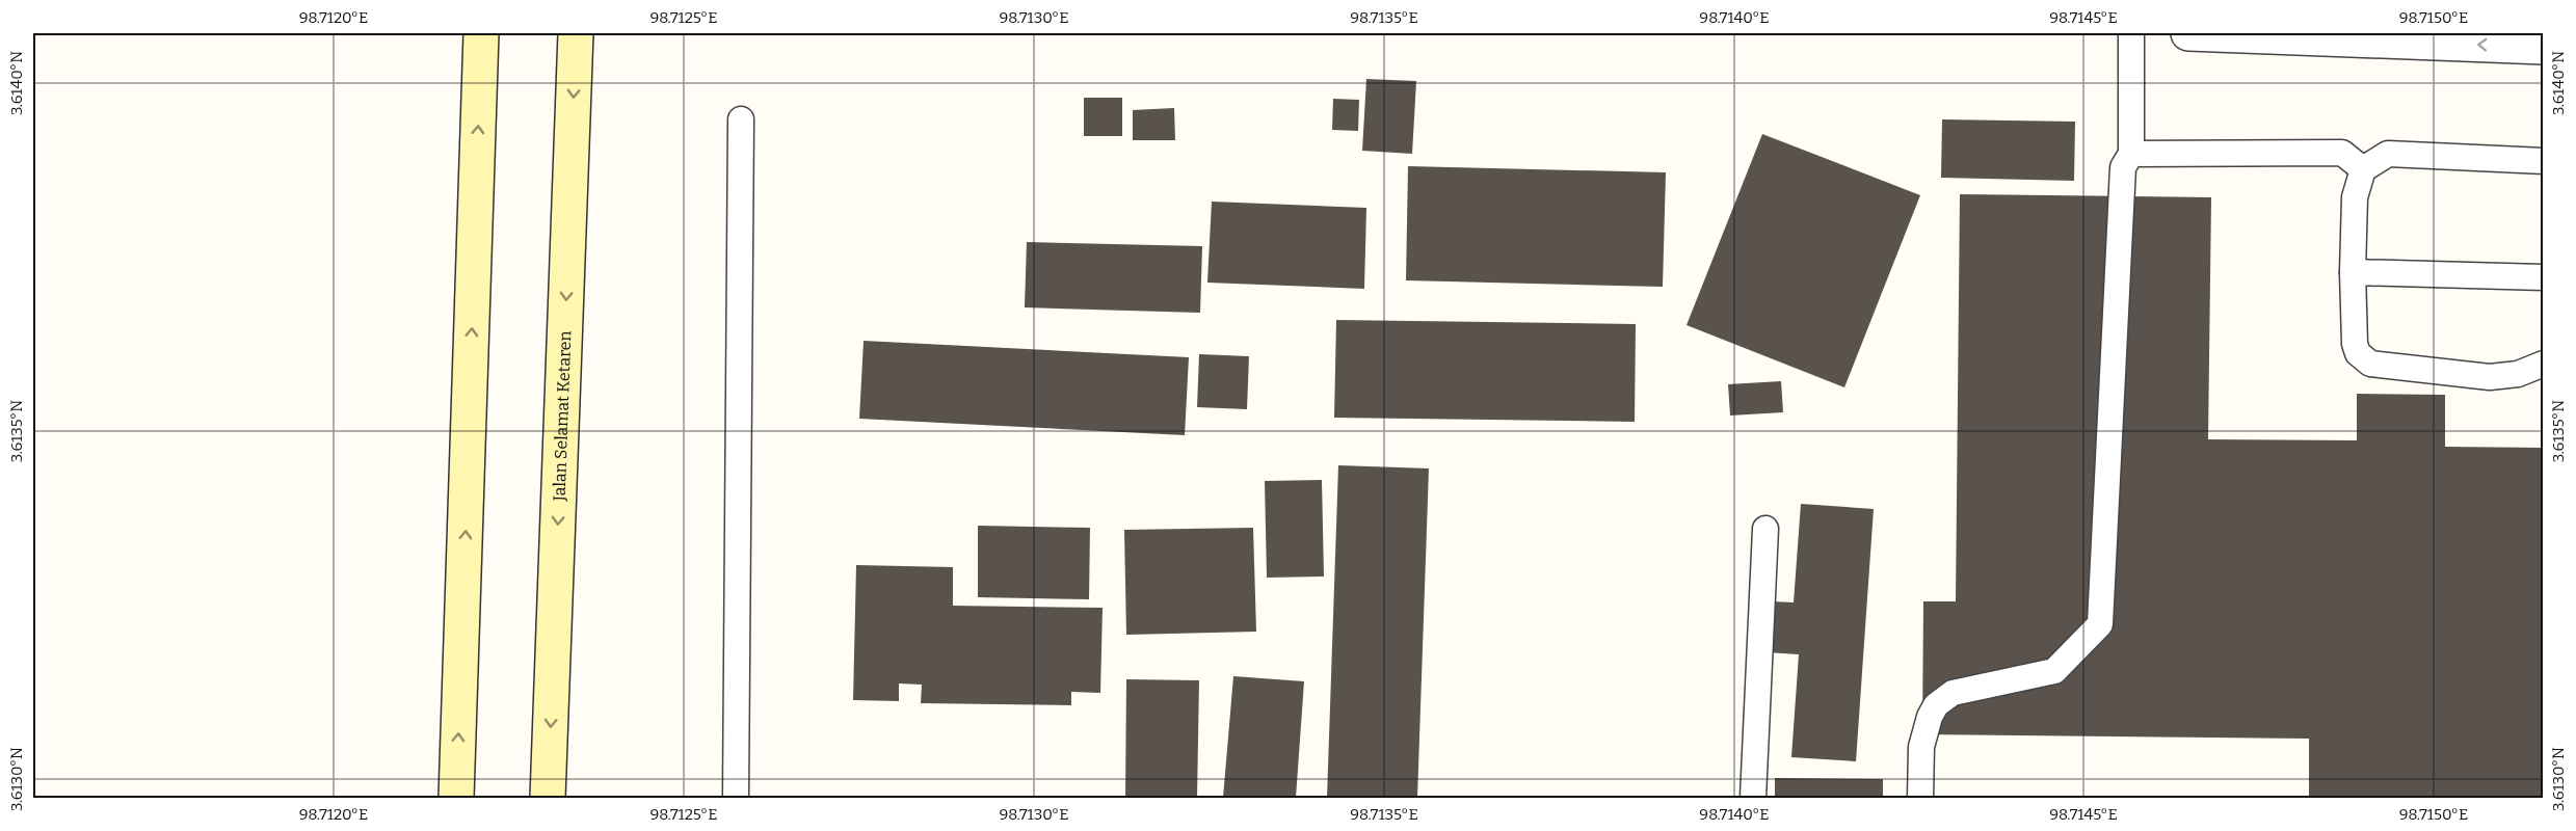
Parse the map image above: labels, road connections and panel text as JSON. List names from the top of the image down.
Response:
{
  "streets": {
    "street": ["Jalan Selamat Ketaren"]
  },
  "coordinates": [
    "98.7120°E",
    "98.7125°E",
    "98.7130°E",
    "98.7135°E",
    "98.7140°E",
    "98.7145°E",
    "98.7150°E",
    "3.6140°N",
    "3.6135°N",
    "3.6130°N"
  ]
}
